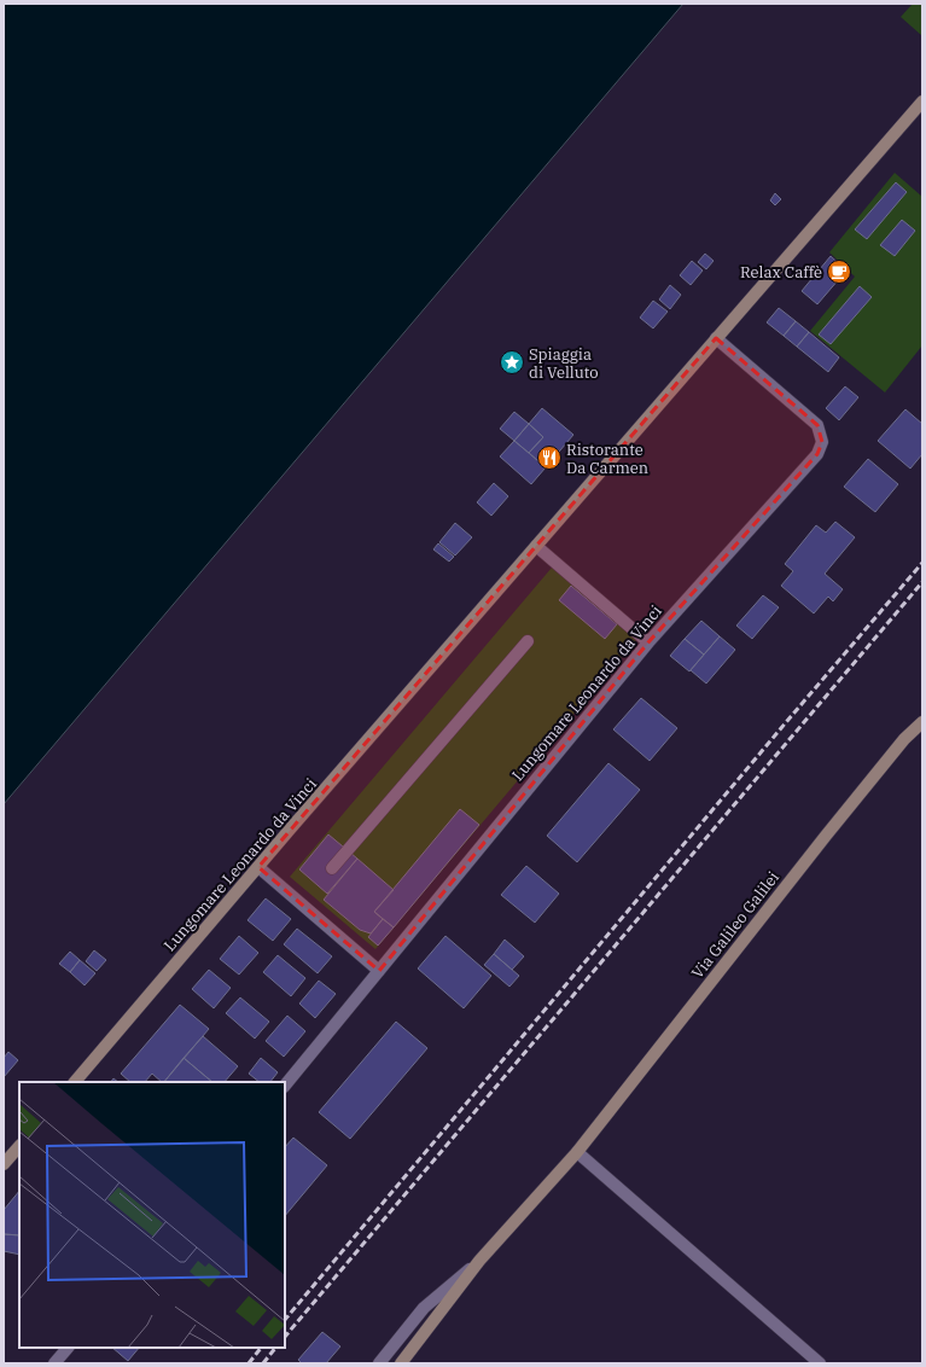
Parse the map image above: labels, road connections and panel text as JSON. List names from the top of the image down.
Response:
{
  "streets": {
    "street": ["Lungomare Leonardo da Vinci", "Via Galileo Galilei"]
  },
  "places": {
    "cafe": ["Relax Caffè"],
    "place": ["Spiaggia di Velluto"],
    "restaurant": ["Ristorante Da Carmen"]
  }
}
